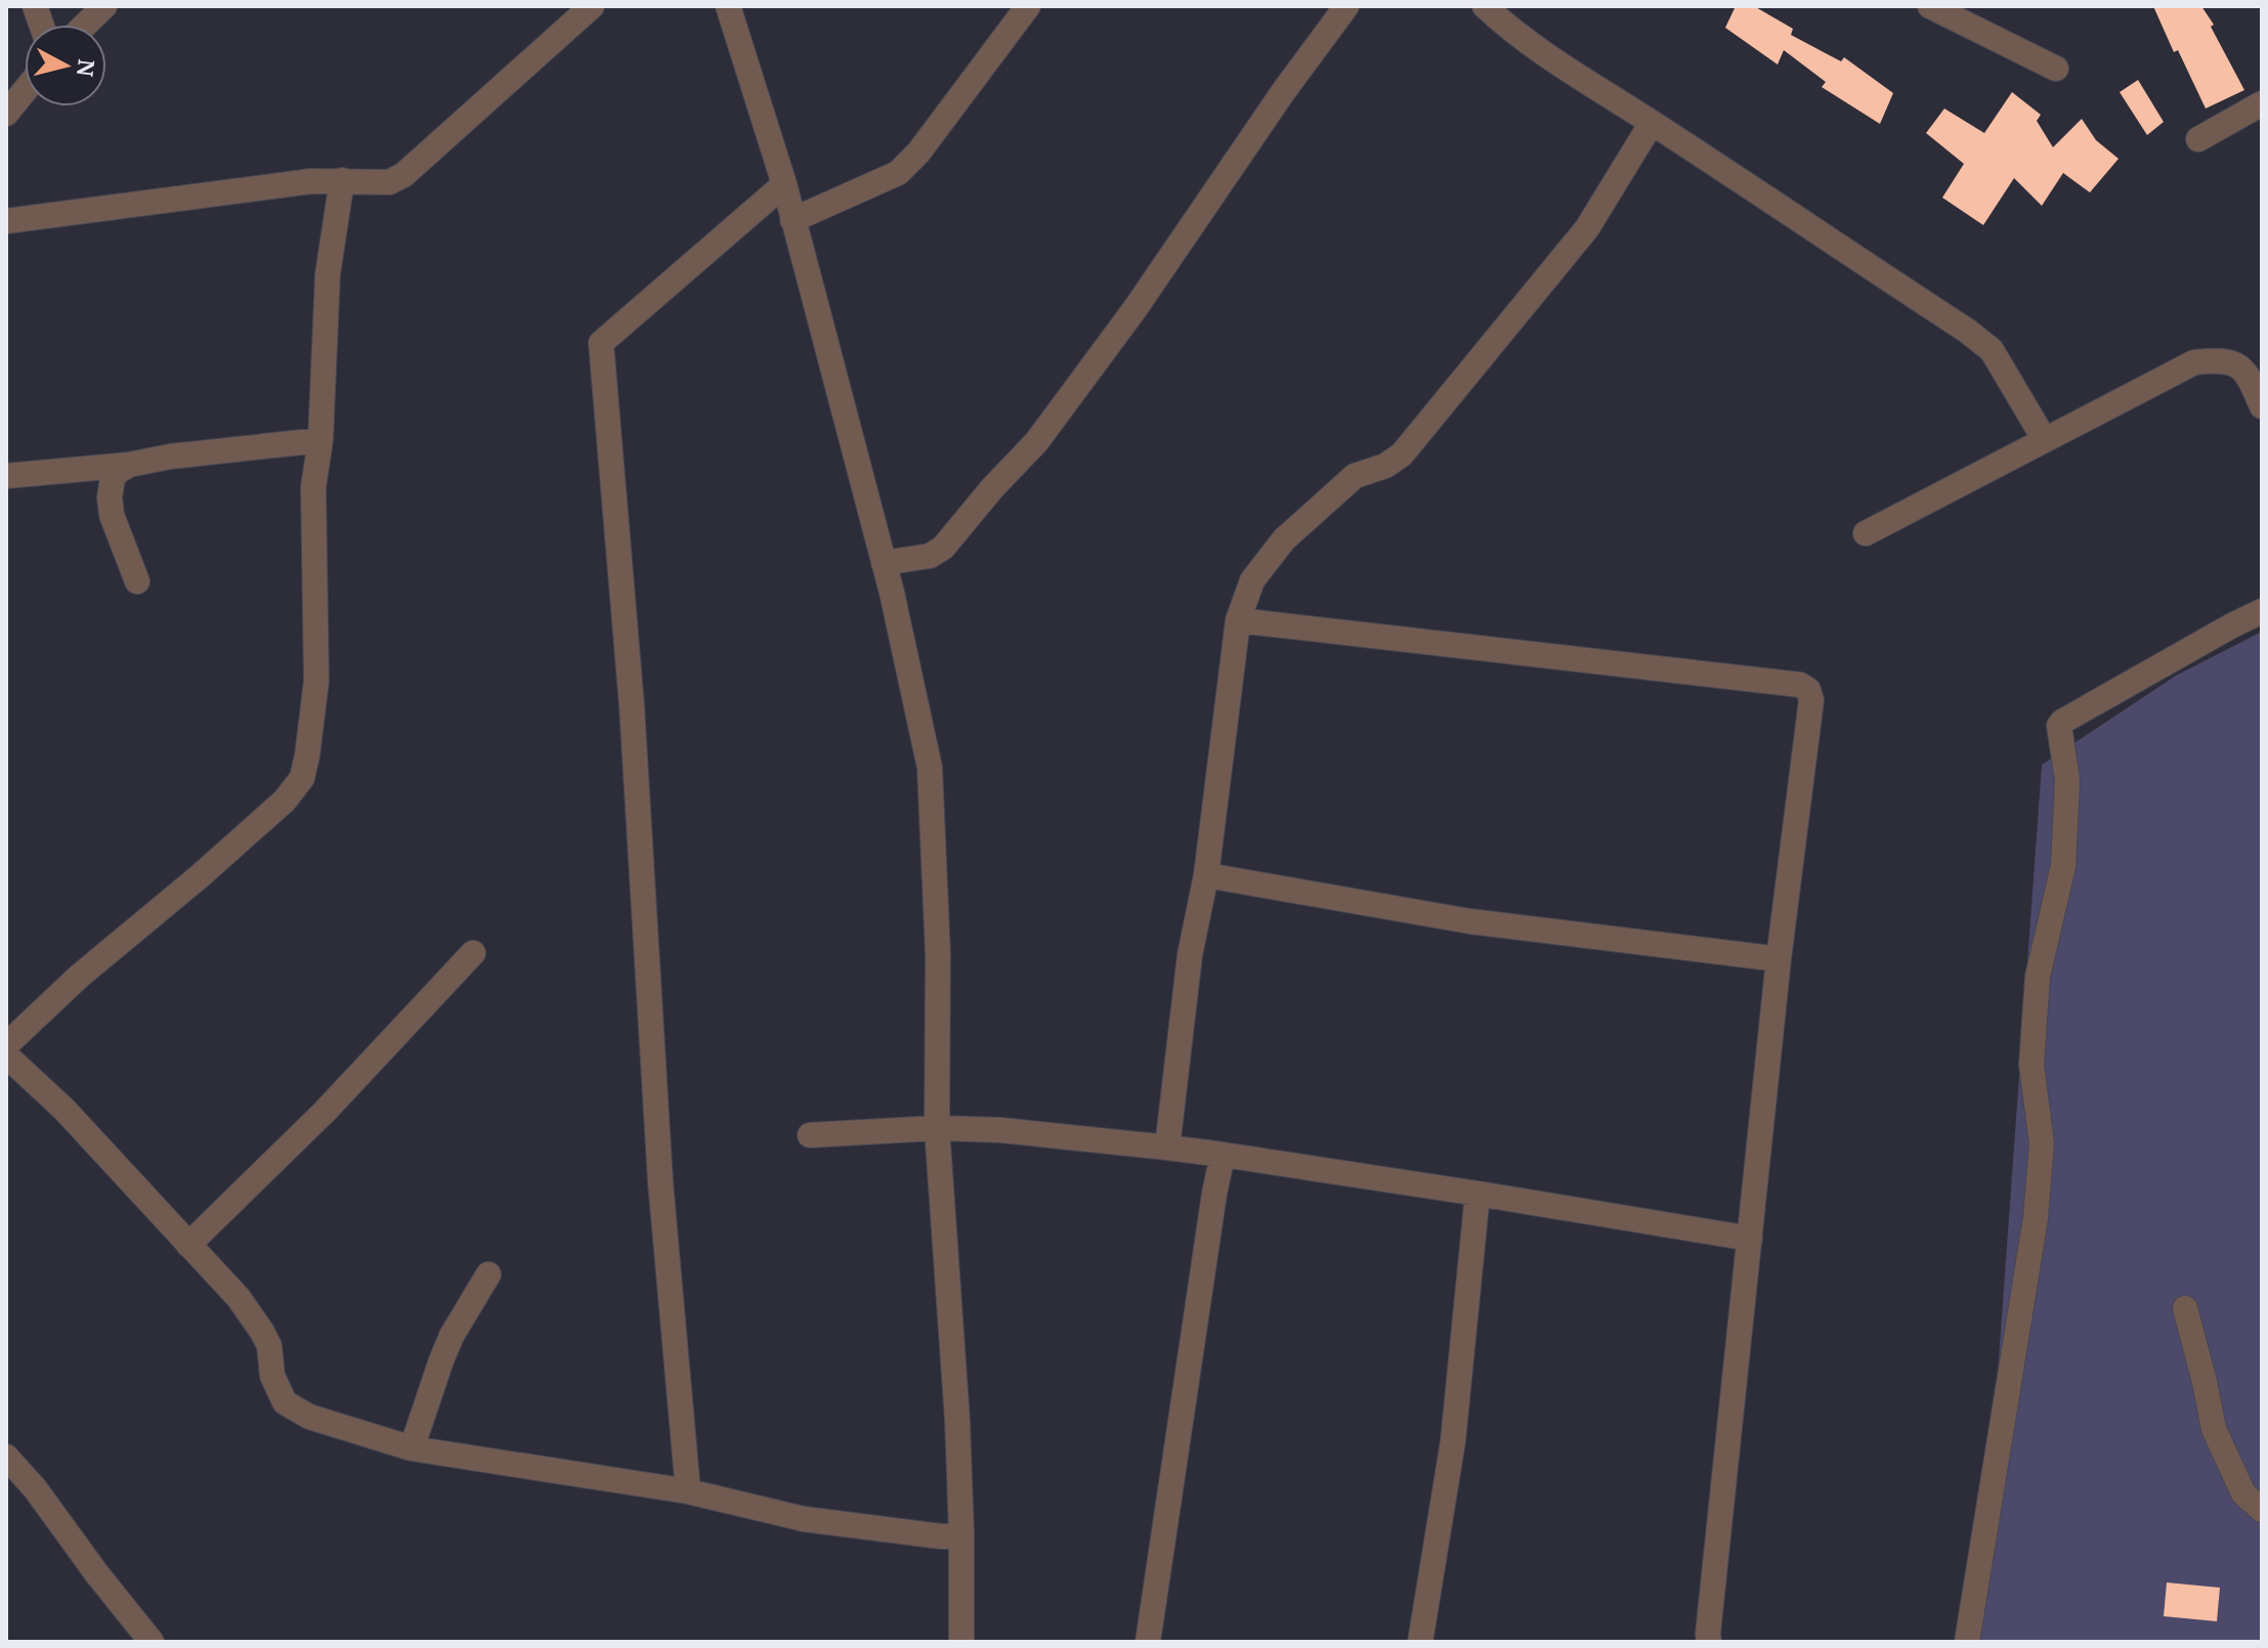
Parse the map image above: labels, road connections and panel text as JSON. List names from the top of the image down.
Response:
{
  "north": "right"
}
